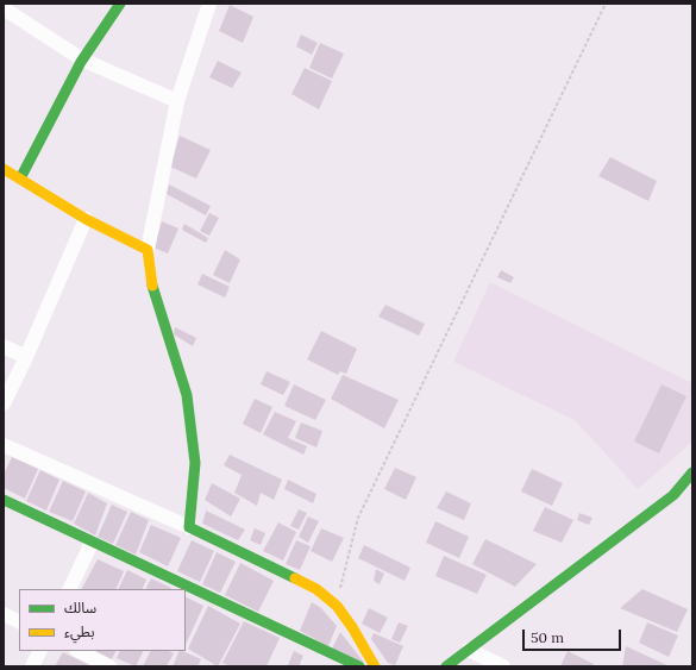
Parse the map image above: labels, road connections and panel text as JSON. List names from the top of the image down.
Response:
{
  "legend": ["سالك", "بطيء"],
  "scale_bar": "50 m"
}
